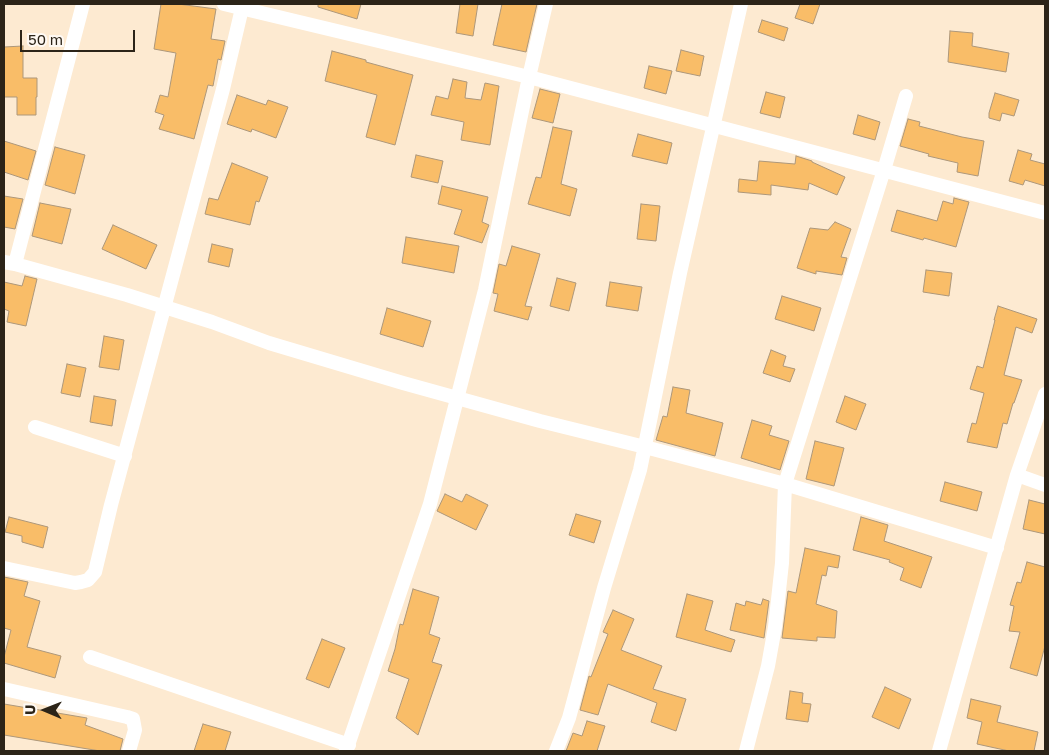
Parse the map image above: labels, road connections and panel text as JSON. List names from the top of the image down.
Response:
{
  "scale_bar": "50 m",
  "north": "left"
}
